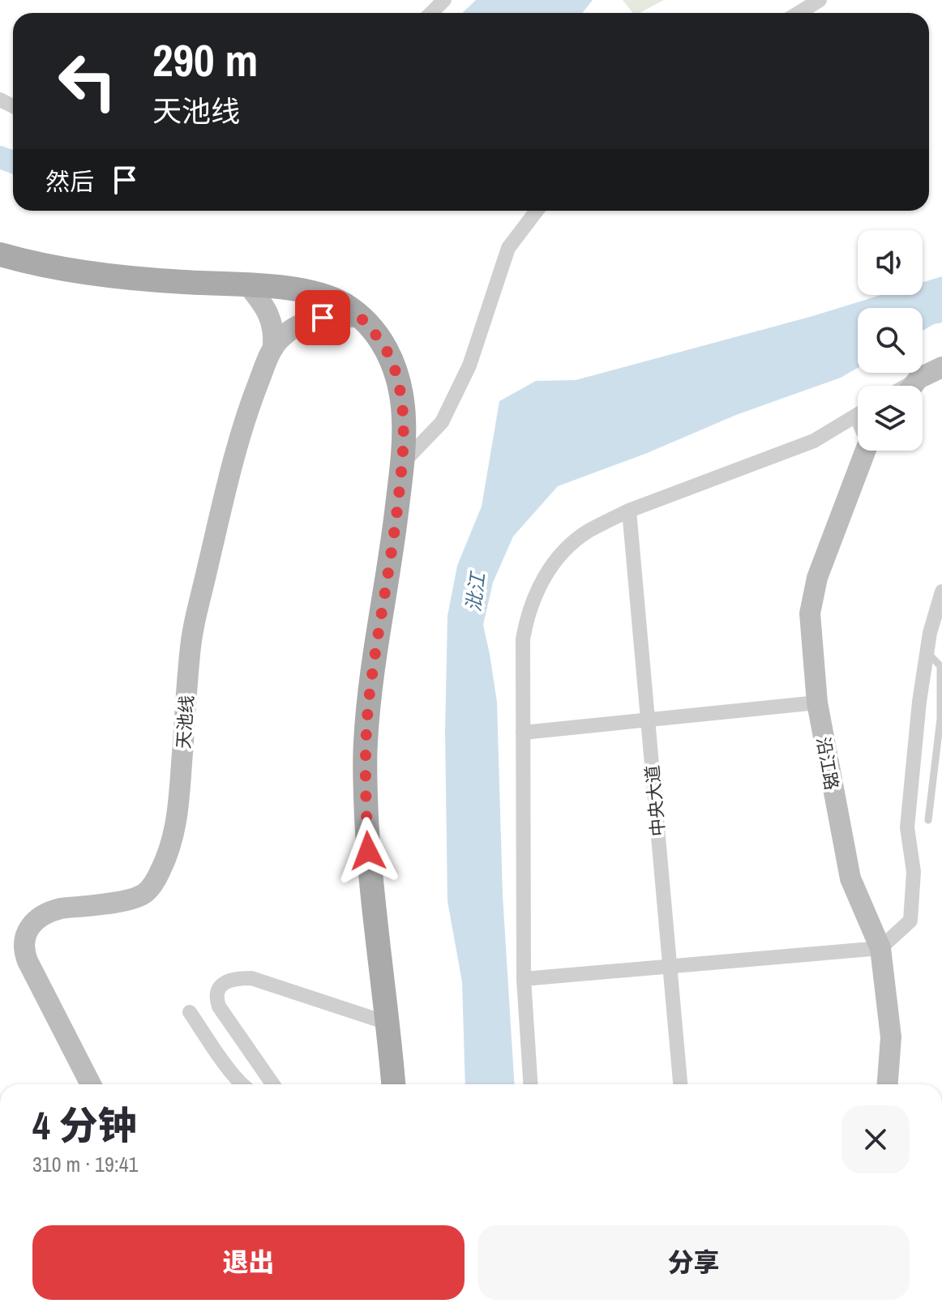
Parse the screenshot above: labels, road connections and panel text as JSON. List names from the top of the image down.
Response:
{
  "streets": {
    "street": ["天池线", "沿江路", "中央大道"]
  },
  "water": ["沘江"],
  "page": {
    "turn": ["290 m", "天池线"],
    "then": "然后",
    "heading": ["4 分钟", "310 m · 19:41"],
    "buttons": ["退出", "分享"]
  }
}
